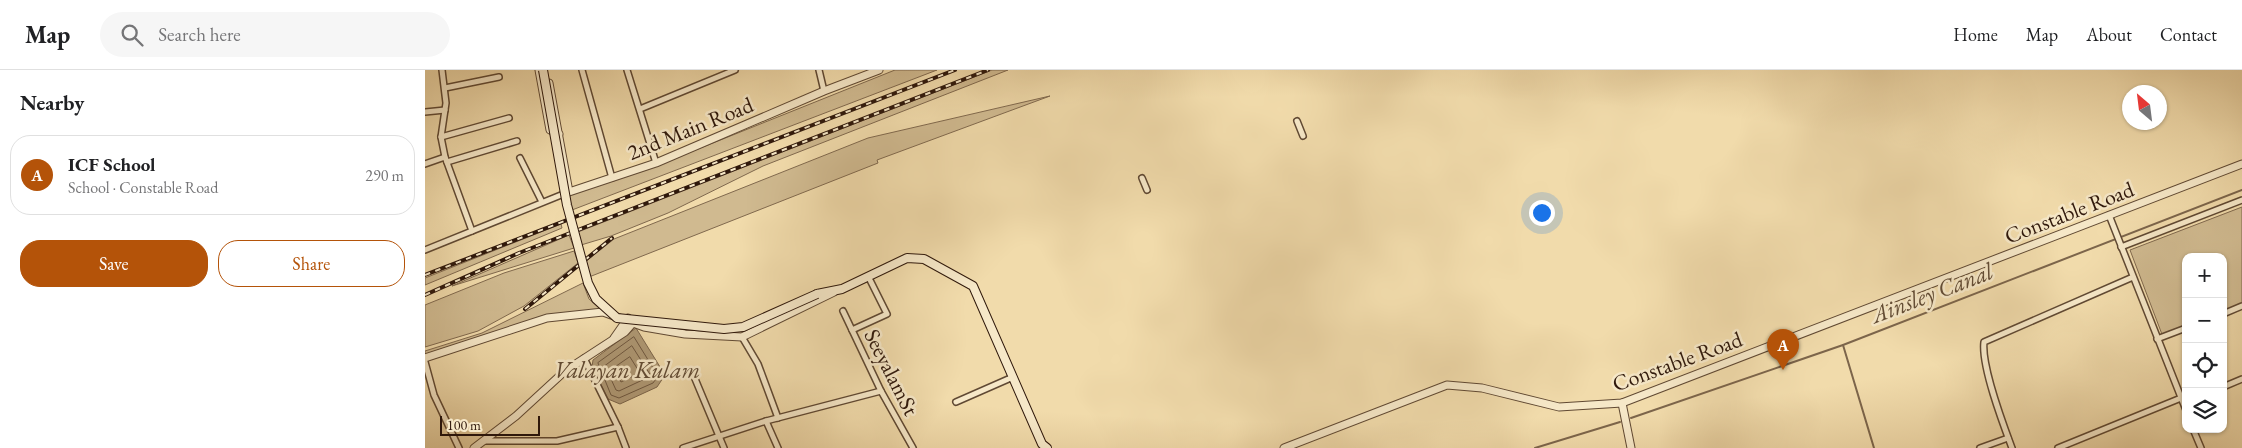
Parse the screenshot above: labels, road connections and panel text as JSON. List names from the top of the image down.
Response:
{
  "streets": {
    "street": ["2nd Main Road", "Constable Road", "SeeyalamSt"]
  },
  "water": ["Ainsley Canal", "Valayan Kulam"],
  "scale_bar": "100 m",
  "north": "top left",
  "page": {
    "header": "Map",
    "search": "Search here",
    "nav": [
      "Home",
      "Map",
      "About",
      "Contact"
    ],
    "heading": "Nearby",
    "list": [
      {
        "mark": "A",
        "name": "ICF School",
        "note": "School · Constable Road",
        "value": "290 m"
      }
    ],
    "buttons": ["Save", "Share"],
    "map_buttons": ["+", "−"],
    "pins": "A",
    "scale": "100 m"
  }
}
